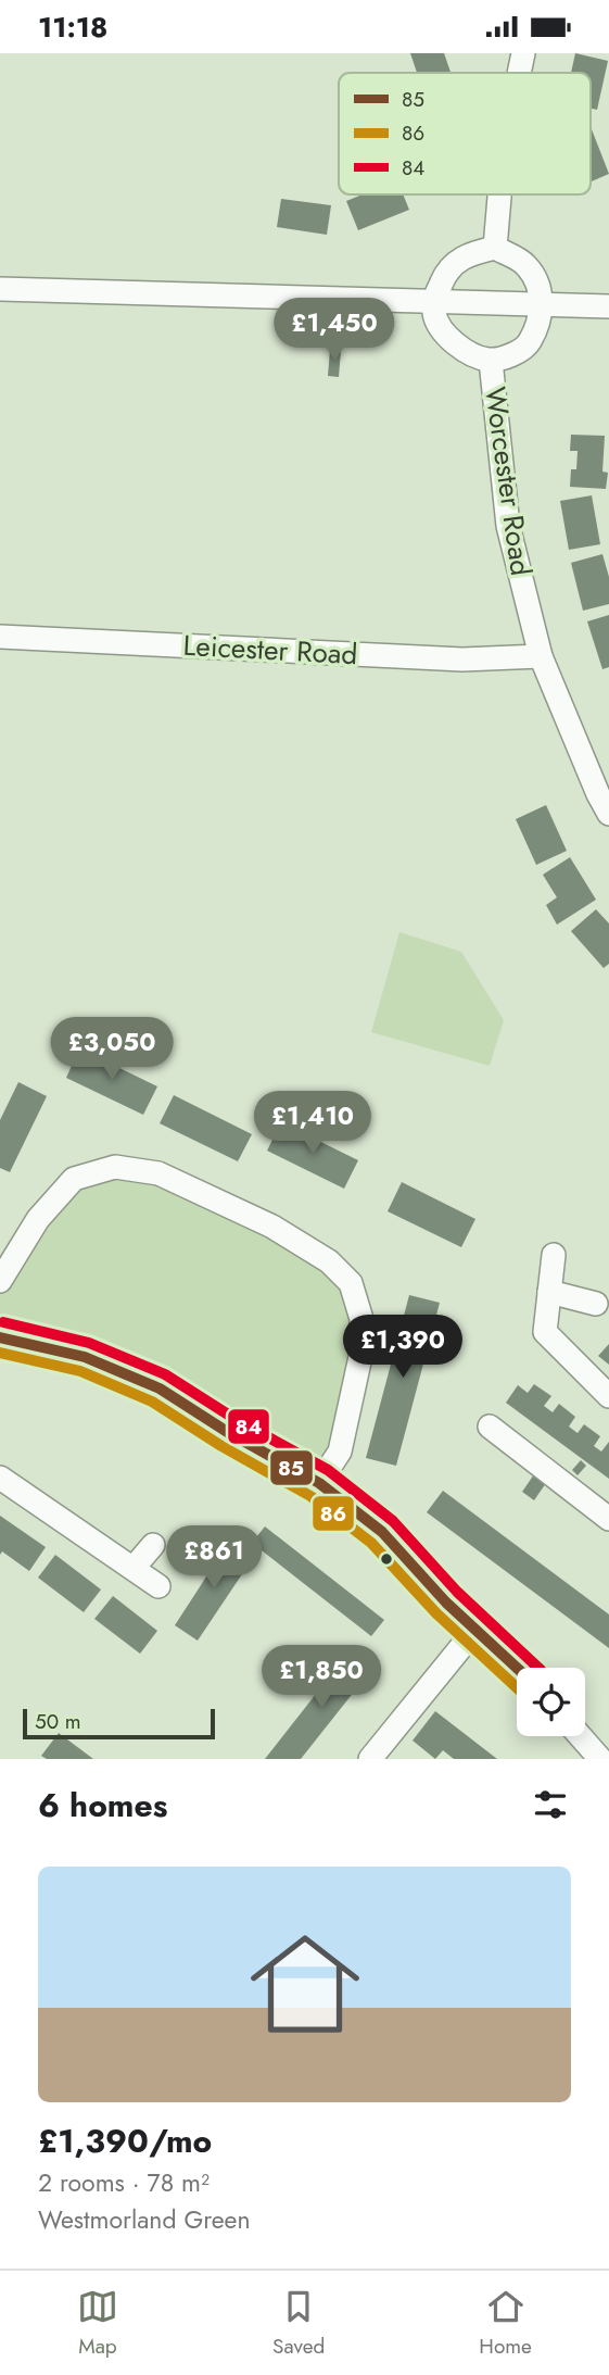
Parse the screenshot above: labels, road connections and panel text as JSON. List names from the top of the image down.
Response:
{
  "streets": {
    "street": ["Worcester Road", "Leicester Road"]
  },
  "crossings": [
    ["Worcester Road", "Leicester Road"]
  ],
  "lines": ["transit line 84", "transit line 85", "transit line 86"],
  "legend": ["85", "86", "84"],
  "scale_bar": "50 m",
  "page": {
    "status": "11:18",
    "price": [
      "£1,450",
      "£3,050",
      "£1,410",
      "£1,390",
      "£861",
      "£1,850"
    ],
    "scale": "50 m",
    "heading": "6 homes",
    "list": [
      {
        "name": "£1,390/mo",
        "note": "2 rooms · 78 m² · Westmorland Green"
      }
    ],
    "tabs": ["Map", "Saved", "Home"]
  }
}
